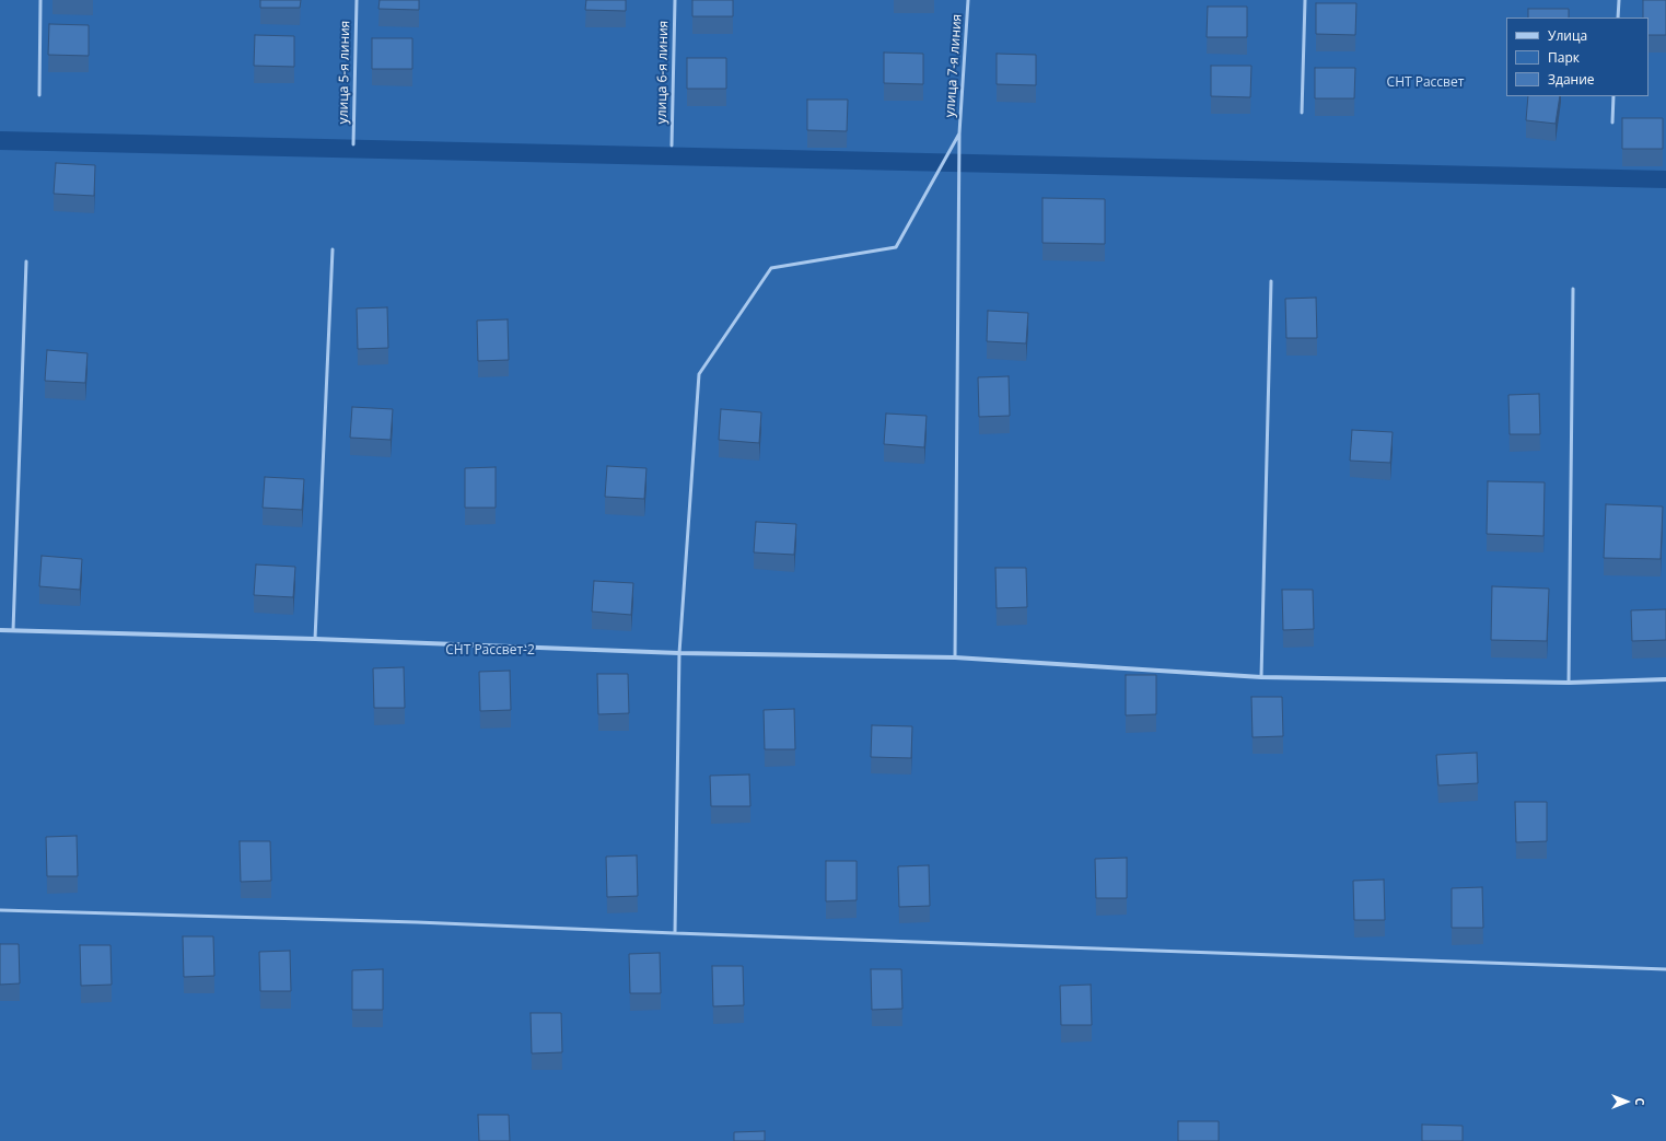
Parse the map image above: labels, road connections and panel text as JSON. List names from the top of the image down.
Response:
{
  "streets": {
    "lane": ["улица 7-я линия", "улица 5-я линия", "улица 6-я линия"]
  },
  "parks": ["СНТ Рассвет", "СНТ Рассвет-2"],
  "legend": ["Улица", "Парк", "Здание"],
  "north": "right"
}
